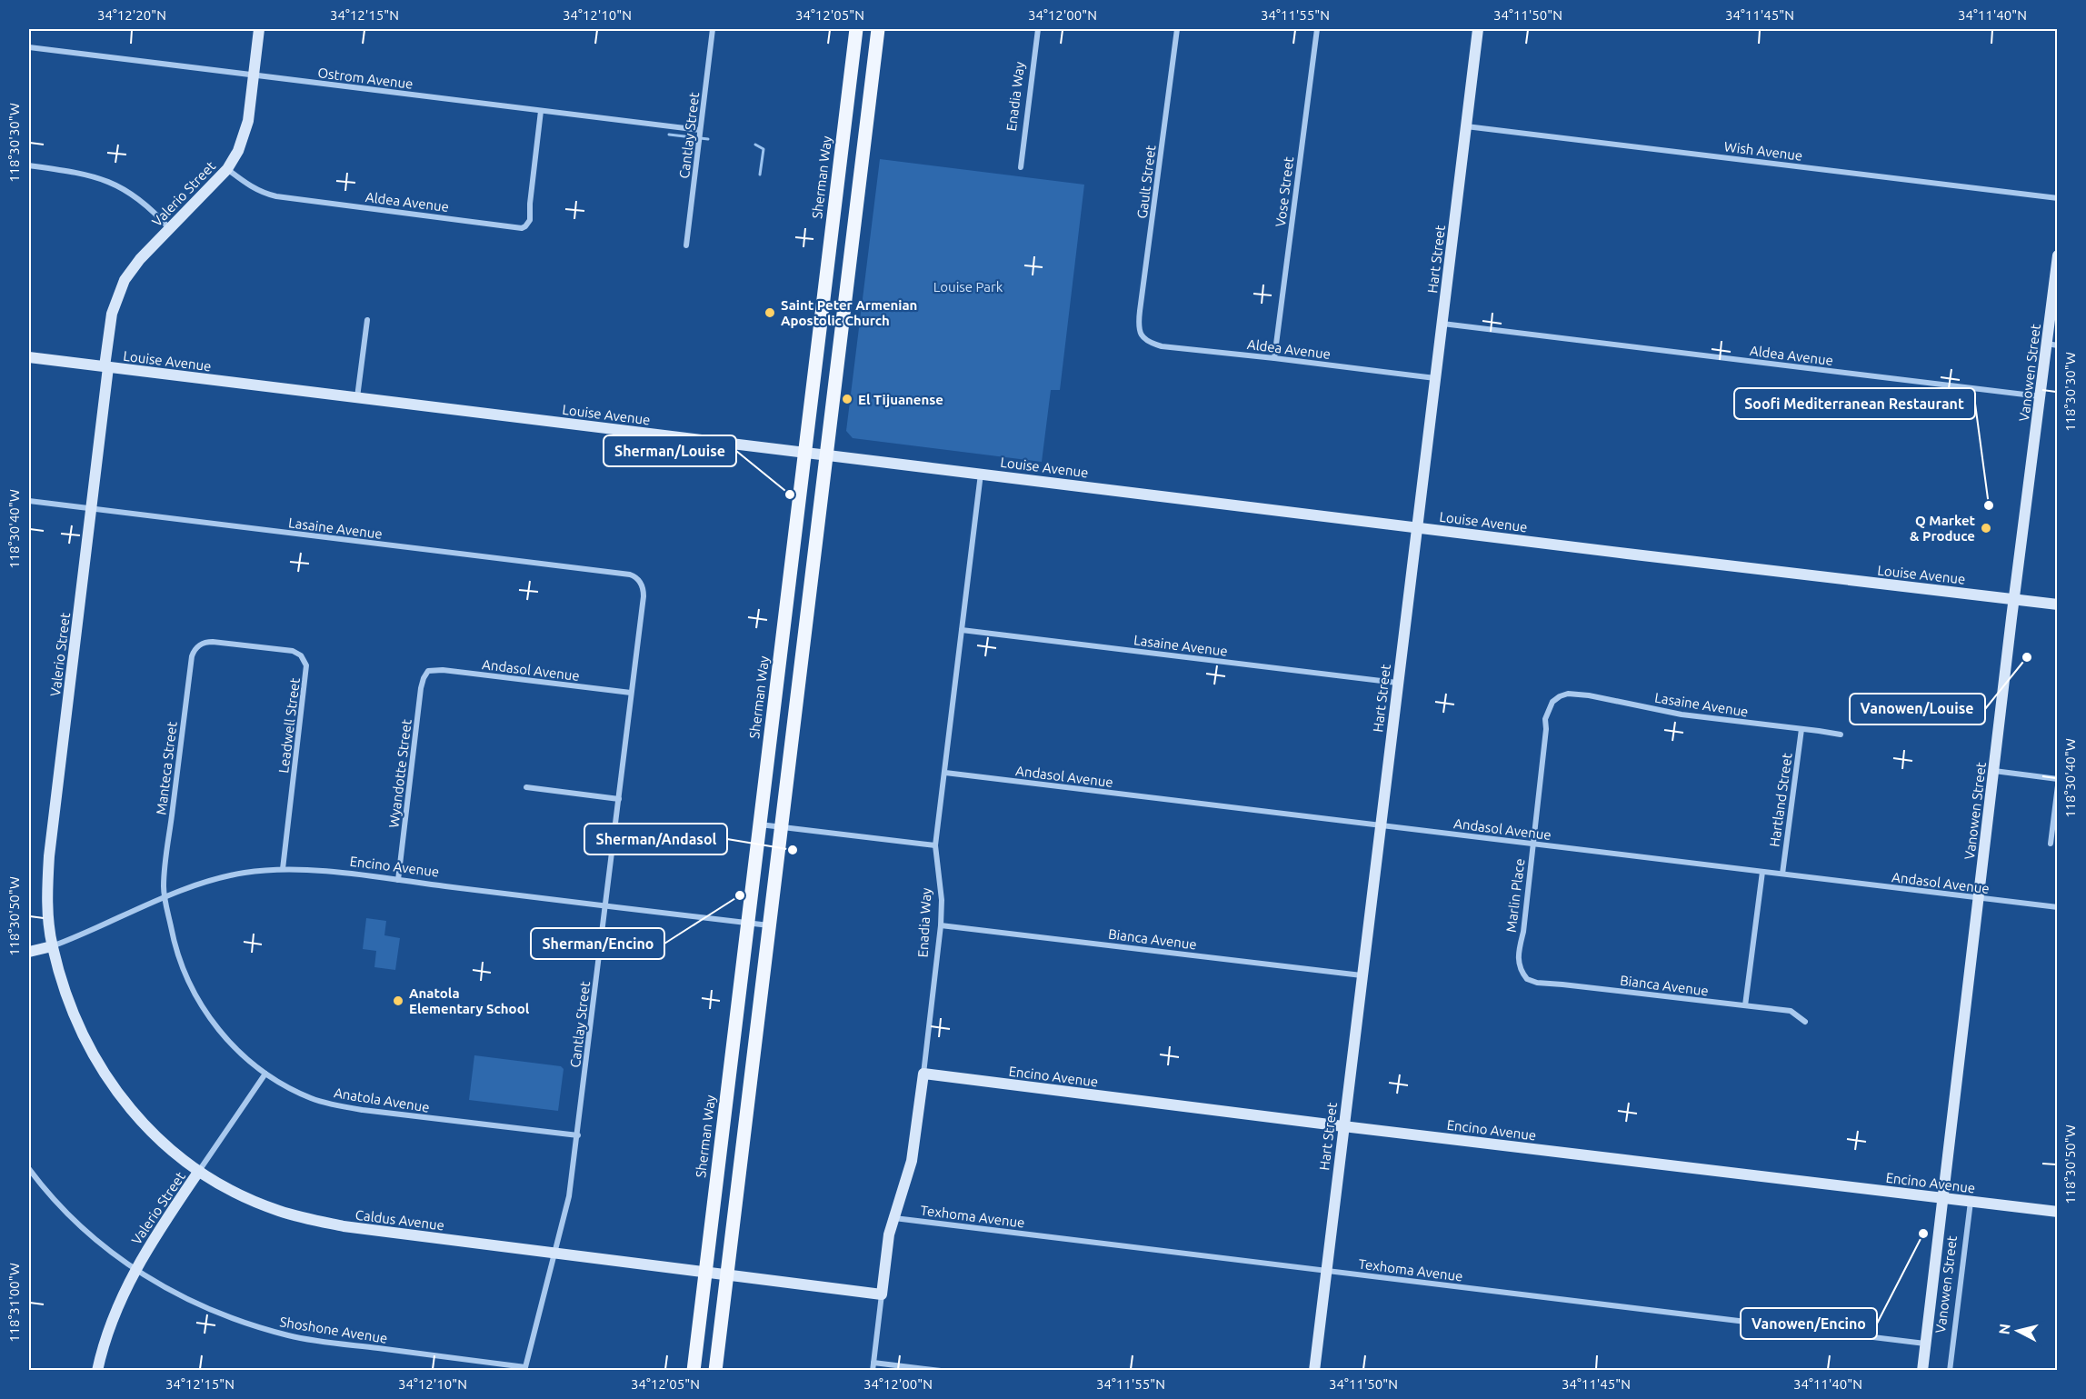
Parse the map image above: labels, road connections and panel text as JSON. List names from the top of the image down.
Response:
{
  "streets": {
    "main road": ["Sherman Way"],
    "street": [
      "Ostrom Avenue",
      "Enadia Way",
      "Cantlay Street",
      "Wish Avenue",
      "Gault Street",
      "Vose Street",
      "Valerio Street",
      "Aldea Avenue",
      "Hart Street",
      "Louise Avenue",
      "Vanowen Street",
      "Lasaine Avenue",
      "Andasol Avenue",
      "Leadwell Street",
      "Manteca Street",
      "Wyandotte Street",
      "Hartland Street",
      "Encino Avenue",
      "Marlin Place",
      "Bianca Avenue",
      "Anatola Avenue",
      "Texhoma Avenue",
      "Caldus Avenue",
      "Shoshone Avenue"
    ]
  },
  "crossings": [
    ["Ostrom Avenue", "Cantlay Street"],
    ["Ostrom Avenue", "Valerio Street"],
    ["Ostrom Avenue", "Aldea Avenue"],
    ["Enadia Way", "Louise Avenue"],
    ["Enadia Way", "Lasaine Avenue"],
    ["Enadia Way", "Andasol Avenue"],
    ["Enadia Way", "Encino Avenue"],
    ["Enadia Way", "Bianca Avenue"],
    ["Enadia Way", "Texhoma Avenue"],
    ["Enadia Way", "Caldus Avenue"],
    ["Cantlay Street", "Lasaine Avenue"],
    ["Cantlay Street", "Andasol Avenue"],
    ["Cantlay Street", "Encino Avenue"],
    ["Cantlay Street", "Anatola Avenue"],
    ["Cantlay Street", "Caldus Avenue"],
    ["Cantlay Street", "Shoshone Avenue"],
    ["Wish Avenue", "Hart Street"],
    ["Sherman Way", "Louise Avenue"],
    ["Sherman Way", "Encino Avenue"],
    ["Sherman Way", "Caldus Avenue"],
    ["Gault Street", "Aldea Avenue"],
    ["Vose Street", "Aldea Avenue"],
    ["Valerio Street", "Aldea Avenue"],
    ["Valerio Street", "Louise Avenue"],
    ["Valerio Street", "Lasaine Avenue"],
    ["Valerio Street", "Encino Avenue"],
    ["Valerio Street", "Anatola Avenue"],
    ["Valerio Street", "Caldus Avenue"],
    ["Valerio Street", "Shoshone Avenue"],
    ["Aldea Avenue", "Hart Street"],
    ["Aldea Avenue", "Vanowen Street"],
    ["Hart Street", "Louise Avenue"],
    ["Hart Street", "Lasaine Avenue"],
    ["Hart Street", "Andasol Avenue"],
    ["Hart Street", "Encino Avenue"],
    ["Hart Street", "Bianca Avenue"],
    ["Hart Street", "Texhoma Avenue"],
    ["Louise Avenue", "Vanowen Street"],
    ["Vanowen Street", "Andasol Avenue"],
    ["Vanowen Street", "Encino Avenue"],
    ["Vanowen Street", "Texhoma Avenue"],
    ["Lasaine Avenue", "Hartland Street"],
    ["Lasaine Avenue", "Marlin Place"],
    ["Andasol Avenue", "Wyandotte Street"],
    ["Andasol Avenue", "Hartland Street"],
    ["Andasol Avenue", "Marlin Place"],
    ["Leadwell Street", "Manteca Street"],
    ["Leadwell Street", "Encino Avenue"],
    ["Manteca Street", "Encino Avenue"],
    ["Manteca Street", "Anatola Avenue"],
    ["Wyandotte Street", "Encino Avenue"],
    ["Encino Avenue", "Anatola Avenue"],
    ["Encino Avenue", "Caldus Avenue"],
    ["Marlin Place", "Bianca Avenue"]
  ],
  "parks": ["Louise Park"],
  "places": [
    "Saint Peter Armenian Apostolic Church",
    "El Tijuanense",
    "Sherman/Louise",
    "Soofi Mediterranean Restaurant",
    "Q Market & Produce",
    "Vanowen/Louise",
    "Sherman/Andasol",
    "Sherman/Encino",
    "Anatola Elementary School",
    "Vanowen/Encino"
  ],
  "north": "left",
  "coordinates": [
    "34°12'20\"N",
    "34°12'15\"N",
    "34°12'10\"N",
    "34°12'05\"N",
    "34°12'00\"N",
    "34°11'55\"N",
    "34°11'50\"N",
    "34°11'45\"N",
    "34°11'40\"N",
    "118°30'30\"W",
    "118°30'40\"W",
    "118°30'50\"W",
    "118°31'00\"W"
  ]
}
